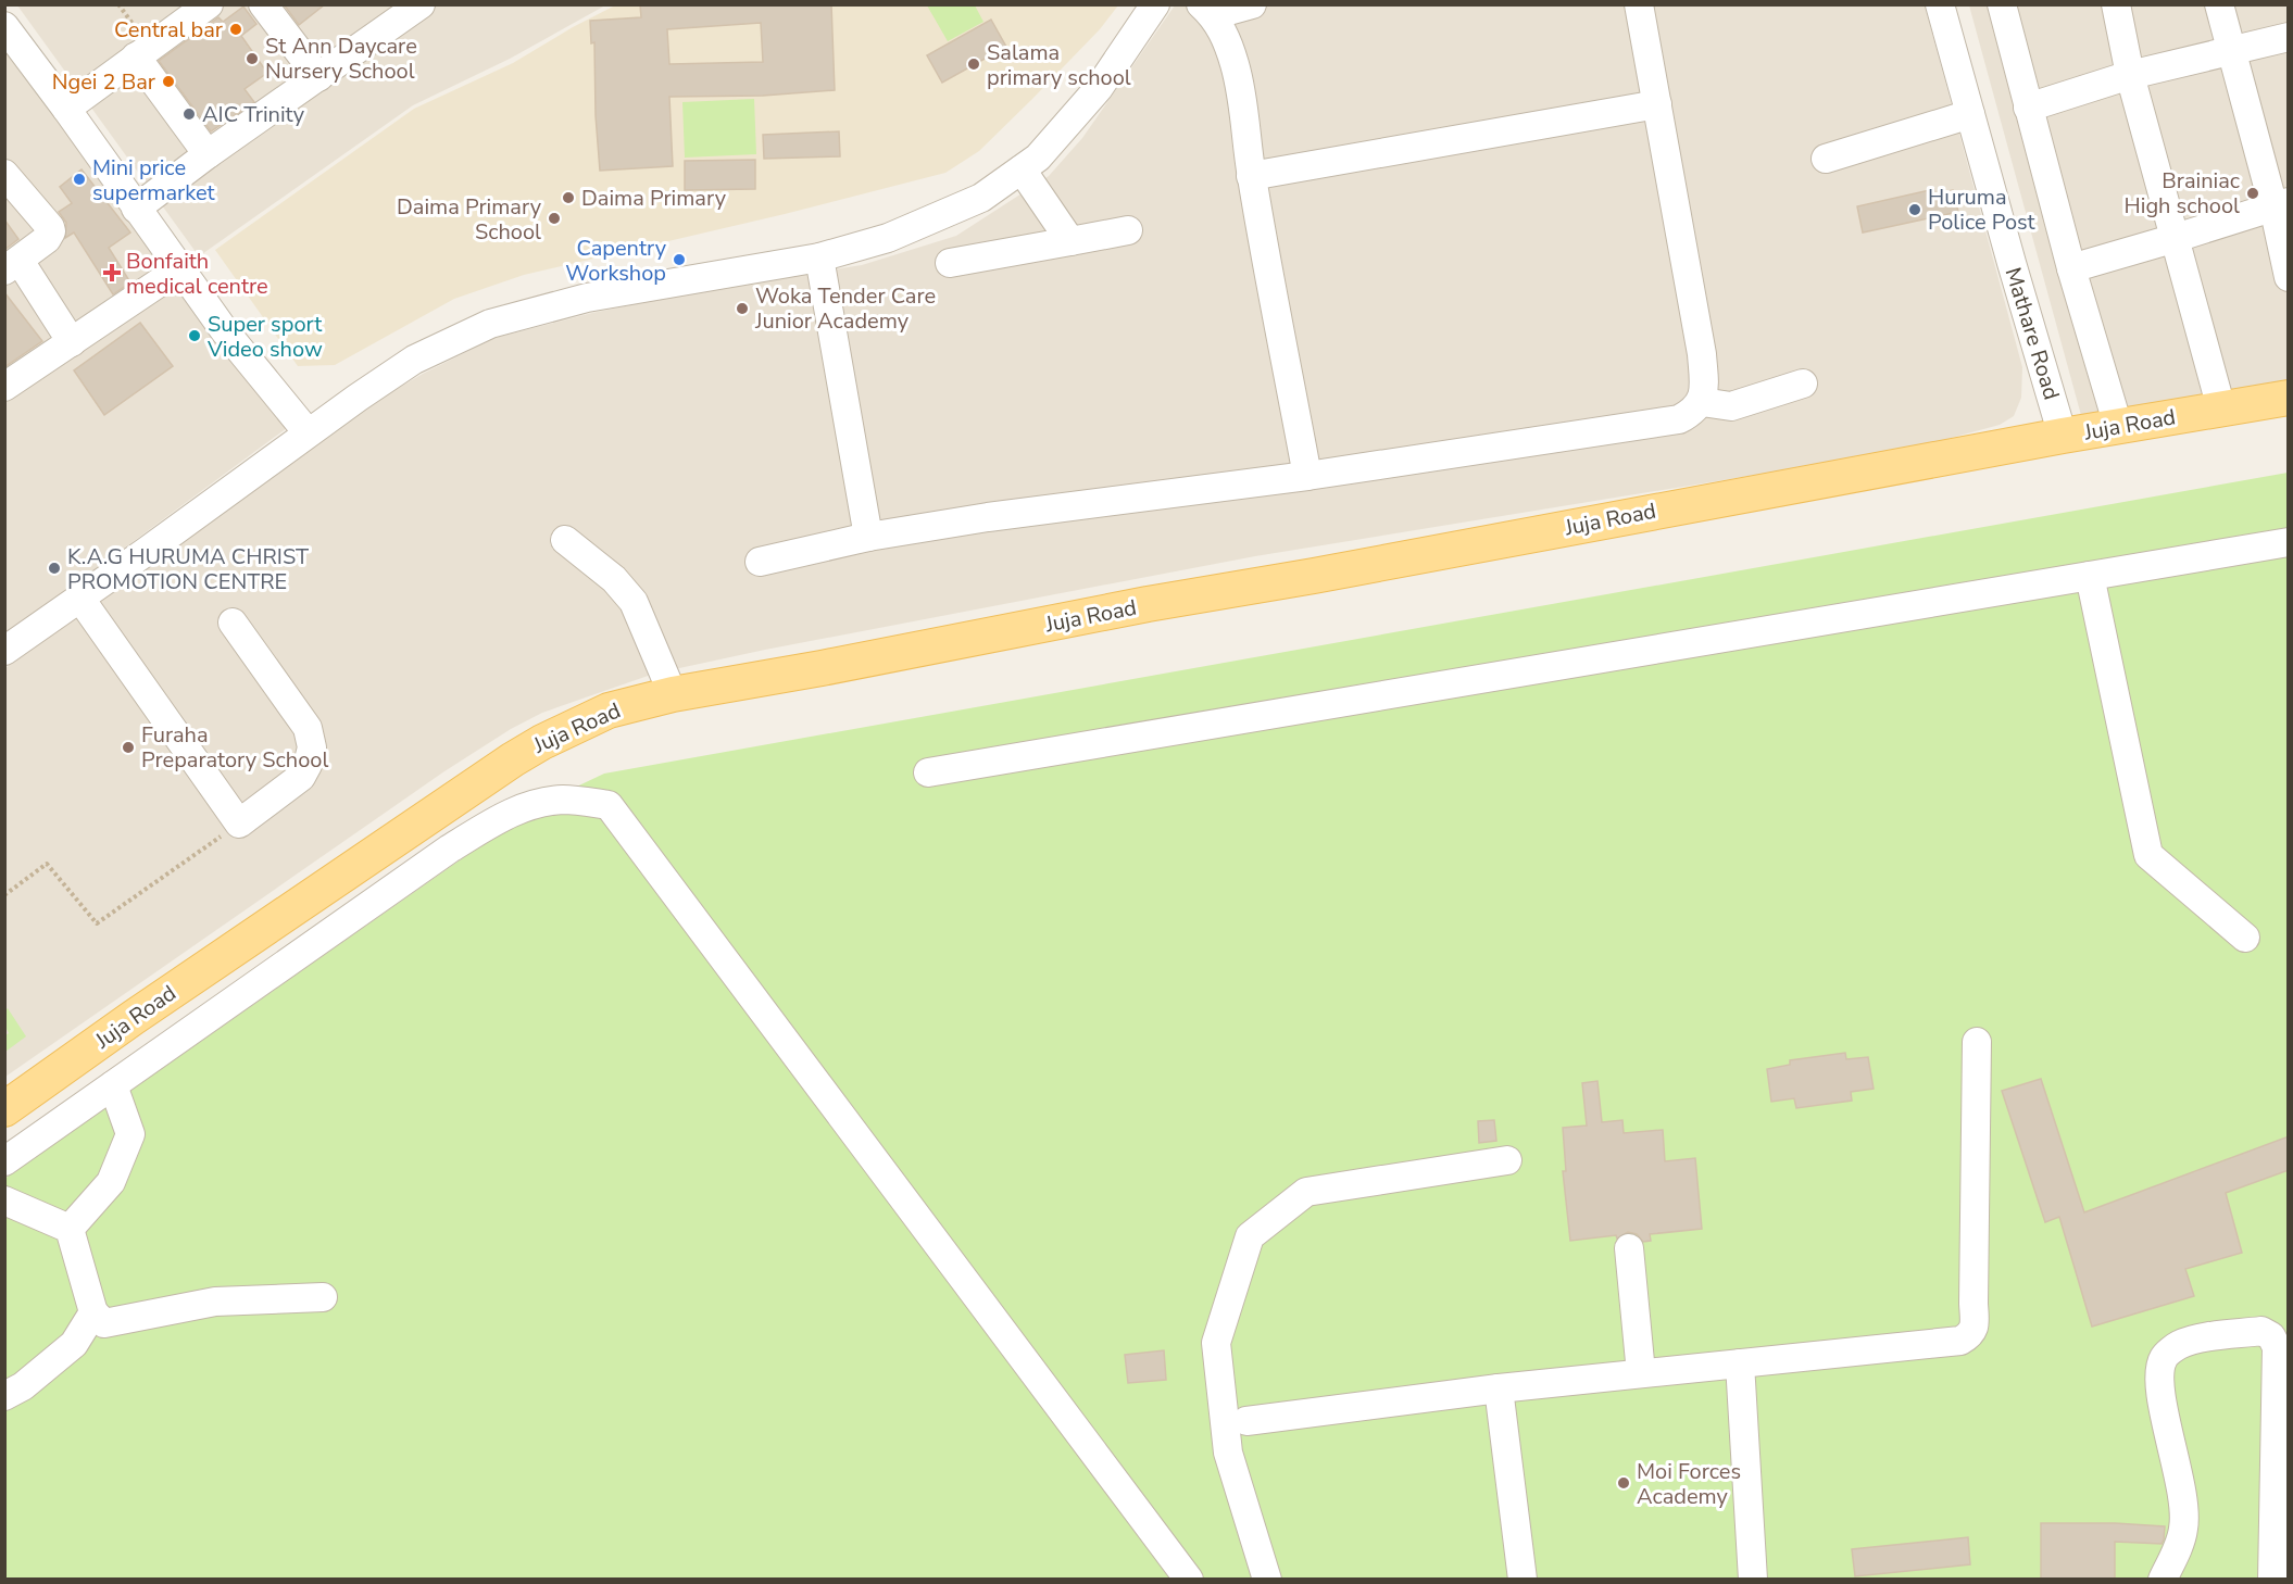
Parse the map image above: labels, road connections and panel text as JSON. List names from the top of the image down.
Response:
{
  "streets": {
    "main road": ["Juja Road"],
    "street": ["Mathare Road"]
  },
  "crossings": [
    ["Mathare Road", "Juja Road"]
  ],
  "places": {
    "other": [
      "Central bar",
      "St Ann Daycare Nursery School",
      "Salama primary school",
      "Ngei 2 Bar",
      "AIC Trinity",
      "Mini price supermarket",
      "Brainiac High school",
      "Daima Primary",
      "Huruma Police Post",
      "Daima Primary School",
      "Capentry Workshop",
      "Woka Tender Care Junior Academy",
      "Super sport Video show",
      "K.A.G HURUMA CHRIST PROMOTION CENTRE",
      "Furaha Preparatory School",
      "Moi Forces Academy"
    ],
    "health": ["Bonfaith medical centre"]
  }
}
